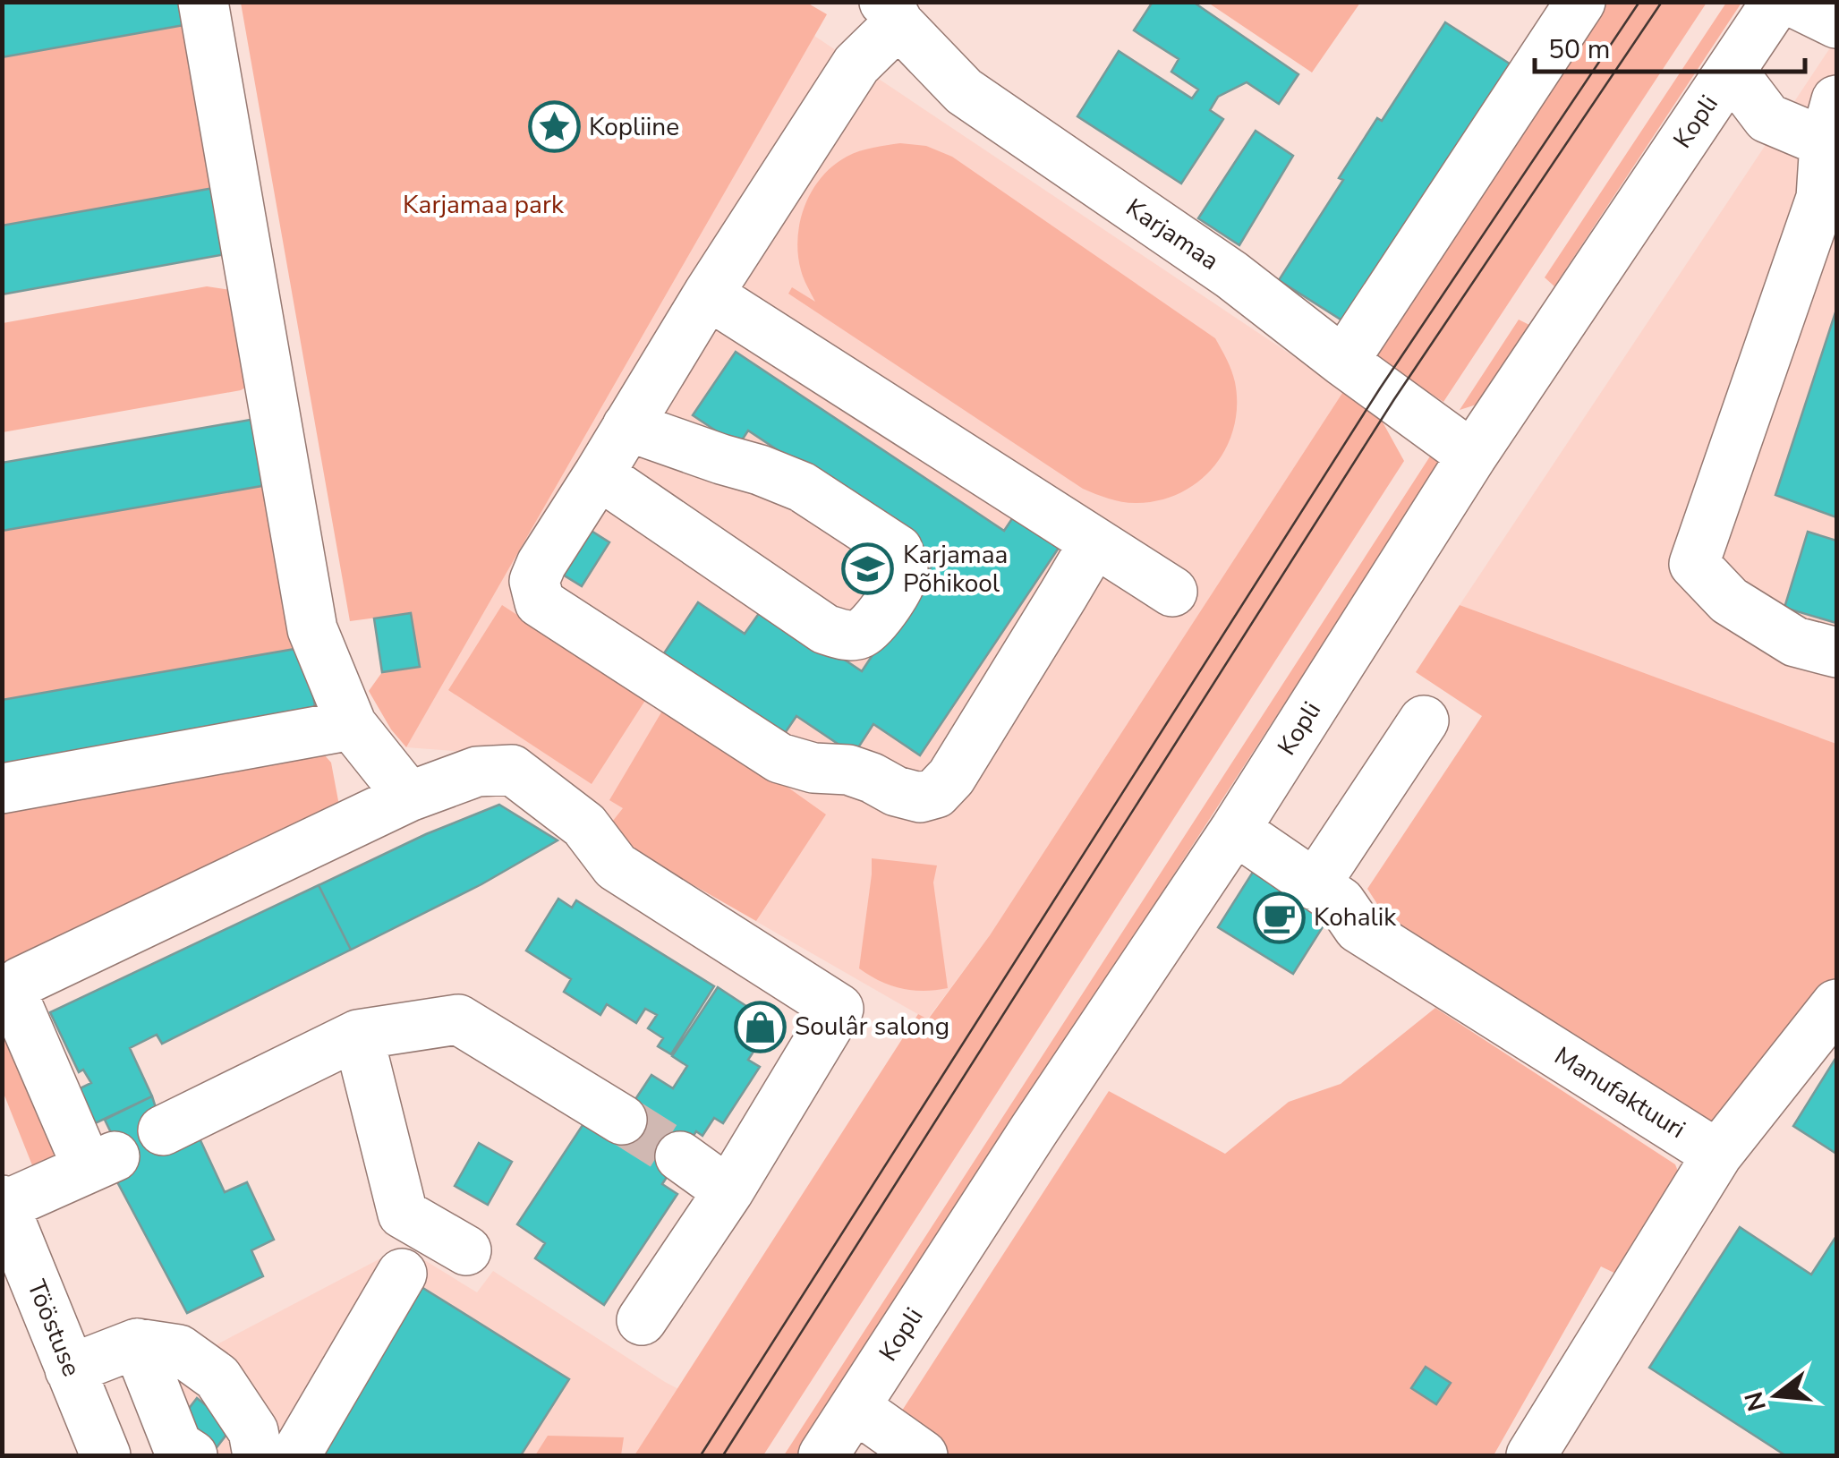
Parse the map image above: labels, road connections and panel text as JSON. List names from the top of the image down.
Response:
{
  "streets": {
    "street": [
      "Kopli",
      "Karjamaa",
      "Manufaktuuri",
      "Tööstuse"
    ]
  },
  "crossings": [
    ["Kopli", "Karjamaa"],
    ["Kopli", "Manufaktuuri"]
  ],
  "parks": ["Karjamaa park"],
  "places": {
    "place": ["Kopliine"],
    "school or university": ["Karjamaa Põhikool"],
    "cafe": ["Kohalik"],
    "shop": ["Soulâr salong"]
  },
  "scale_bar": "50 m",
  "north": "left"
}
